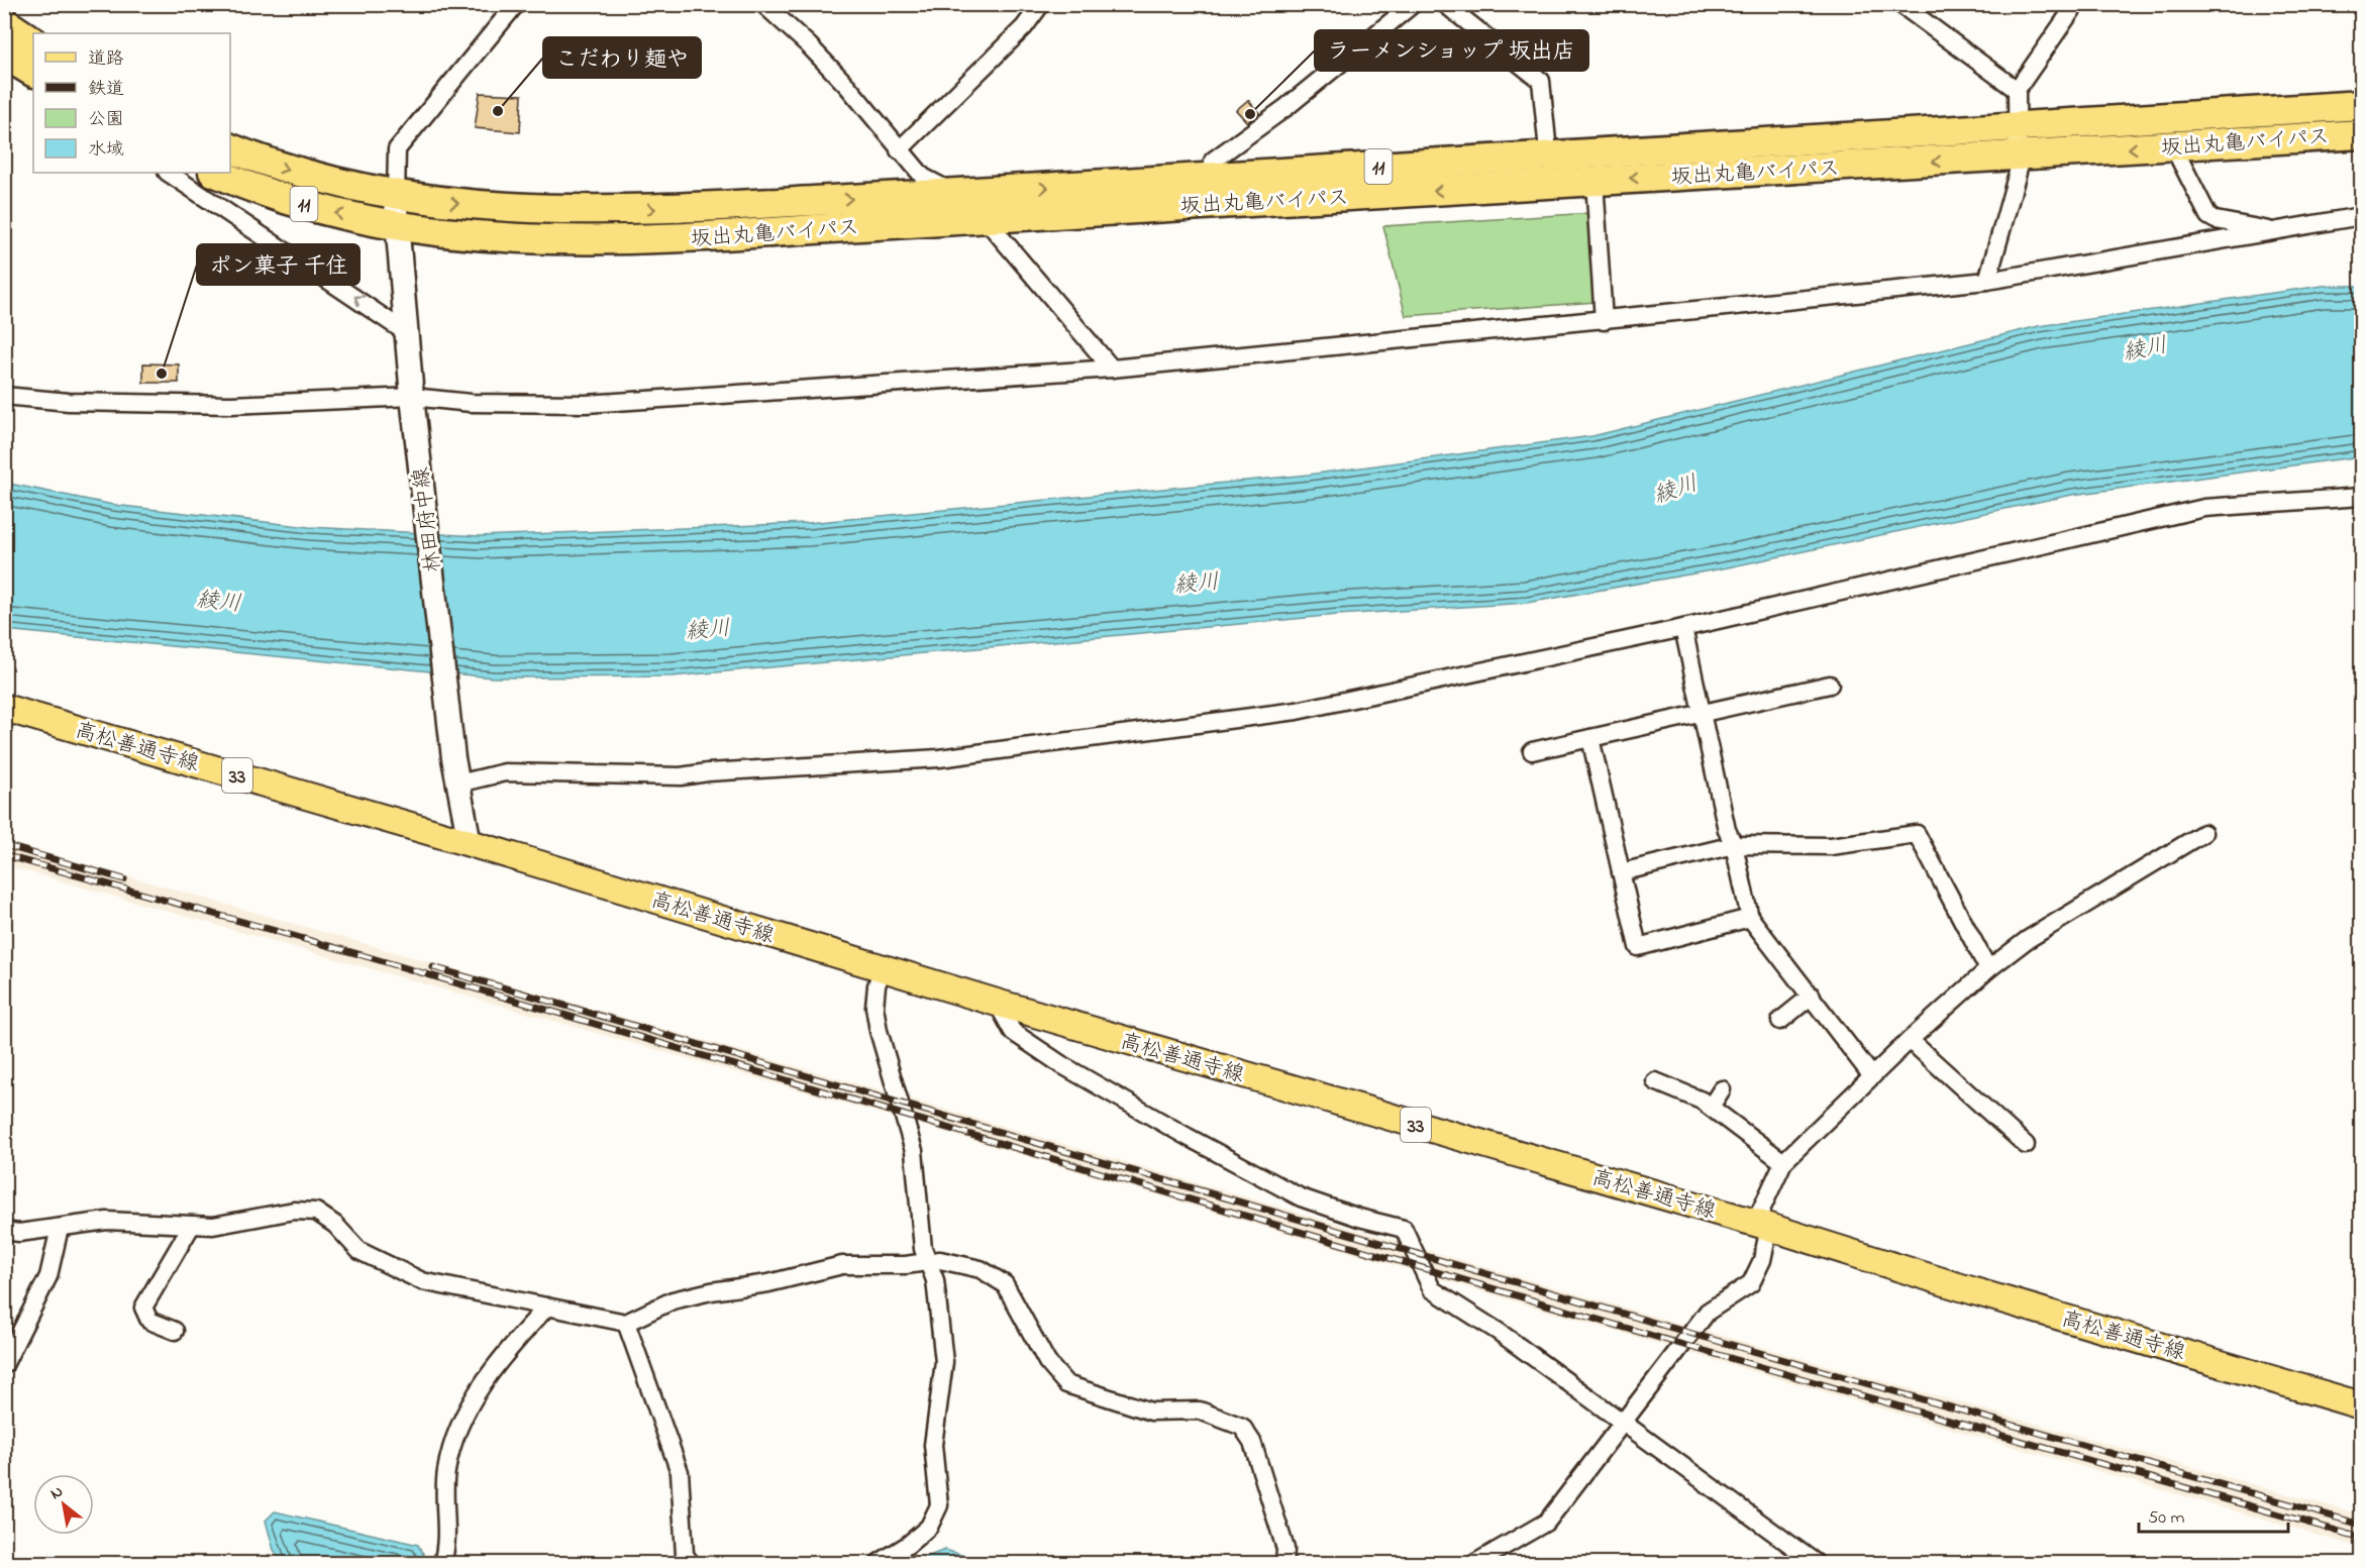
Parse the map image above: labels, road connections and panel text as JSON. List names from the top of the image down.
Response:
{
  "streets": {
    "highway": ["坂出丸亀バイパス", "11"],
    "main road": ["林田府中線", "高松善通寺線", "33"]
  },
  "crossings": [
    ["坂出丸亀バイパス", "林田府中線"],
    ["林田府中線", "高松善通寺線"]
  ],
  "water": ["綾川"],
  "places": ["こだわり麺や", "ラーメンショップ 坂出店", "ポン菓子 千住"],
  "legend": [
    "道路",
    "鉄道",
    "公園",
    "水域"
  ],
  "scale_bar": "50 m",
  "north": "top left"
}
